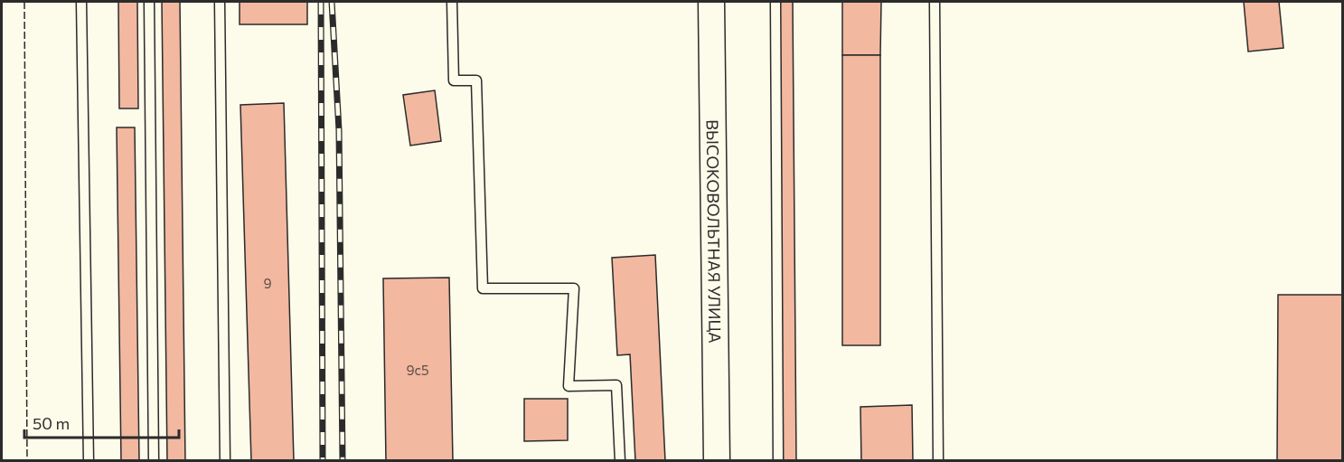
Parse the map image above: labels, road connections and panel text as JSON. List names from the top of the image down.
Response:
{
  "streets": {
    "street": ["ВЫСОКОВОЛЬТНАЯ УЛИЦА"]
  },
  "house_numbers": ["9", "9с5"],
  "scale_bar": "50 m"
}
